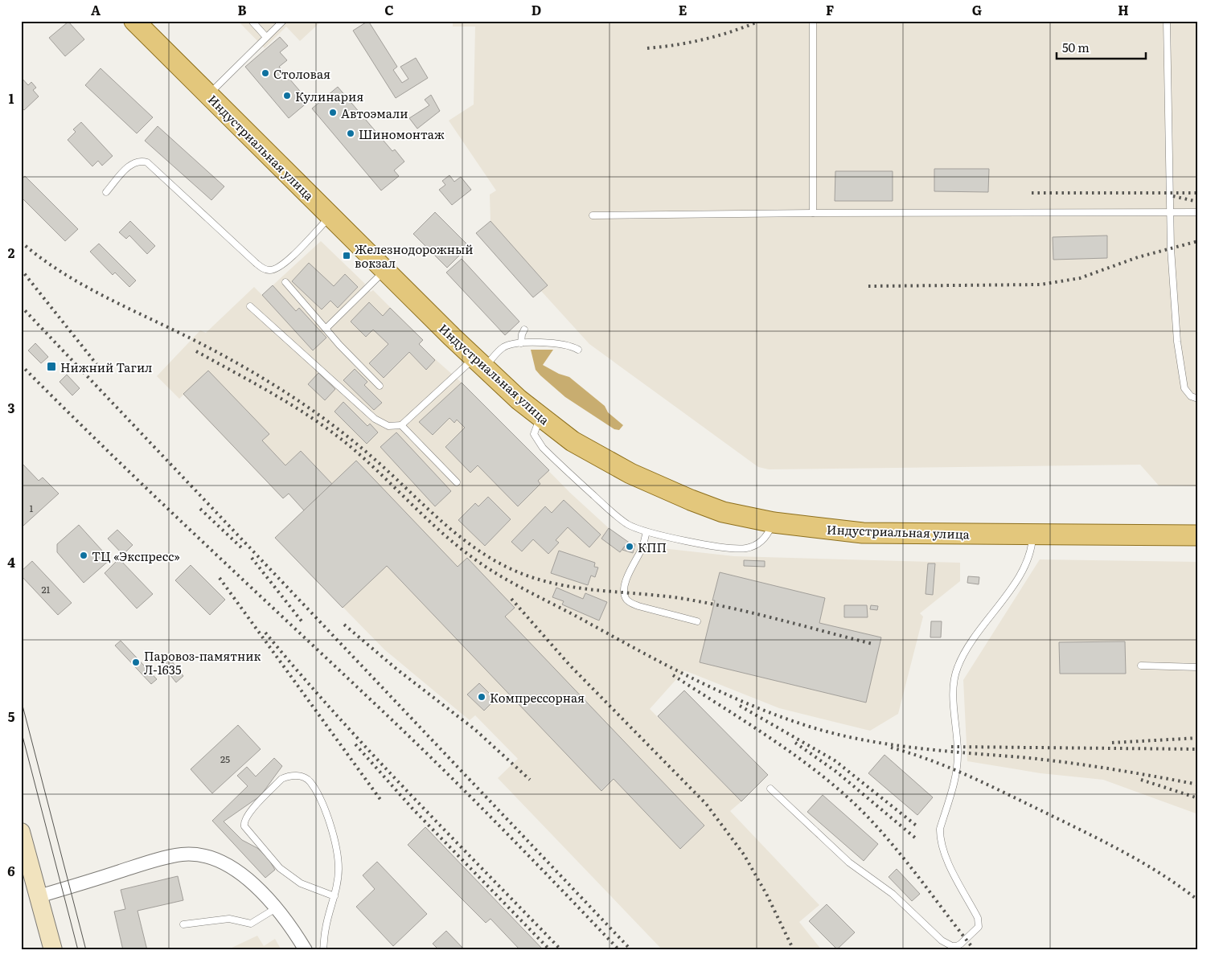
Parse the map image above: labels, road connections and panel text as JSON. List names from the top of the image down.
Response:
{
  "streets": {
    "main road": ["Индустриальная улица"]
  },
  "places": {
    "other": [
      "Столовая",
      "Кулинария",
      "Автоэмали",
      "Шиномонтаж",
      "КПП",
      "ТЦ «Экспресс»",
      "Паровоз-памятник Л-1635",
      "Компрессорная"
    ],
    "transit": ["Железнодорожный вокзал", "Нижний Тагил"]
  },
  "house_numbers": ["1", "21", "25"],
  "scale_bar": "50 m",
  "grid": {
    "columns": [
      "A",
      "B",
      "C",
      "D",
      "E",
      "F",
      "G",
      "H"
    ],
    "rows": [
      "1",
      "2",
      "3",
      "4",
      "5",
      "6"
    ]
  }
}
